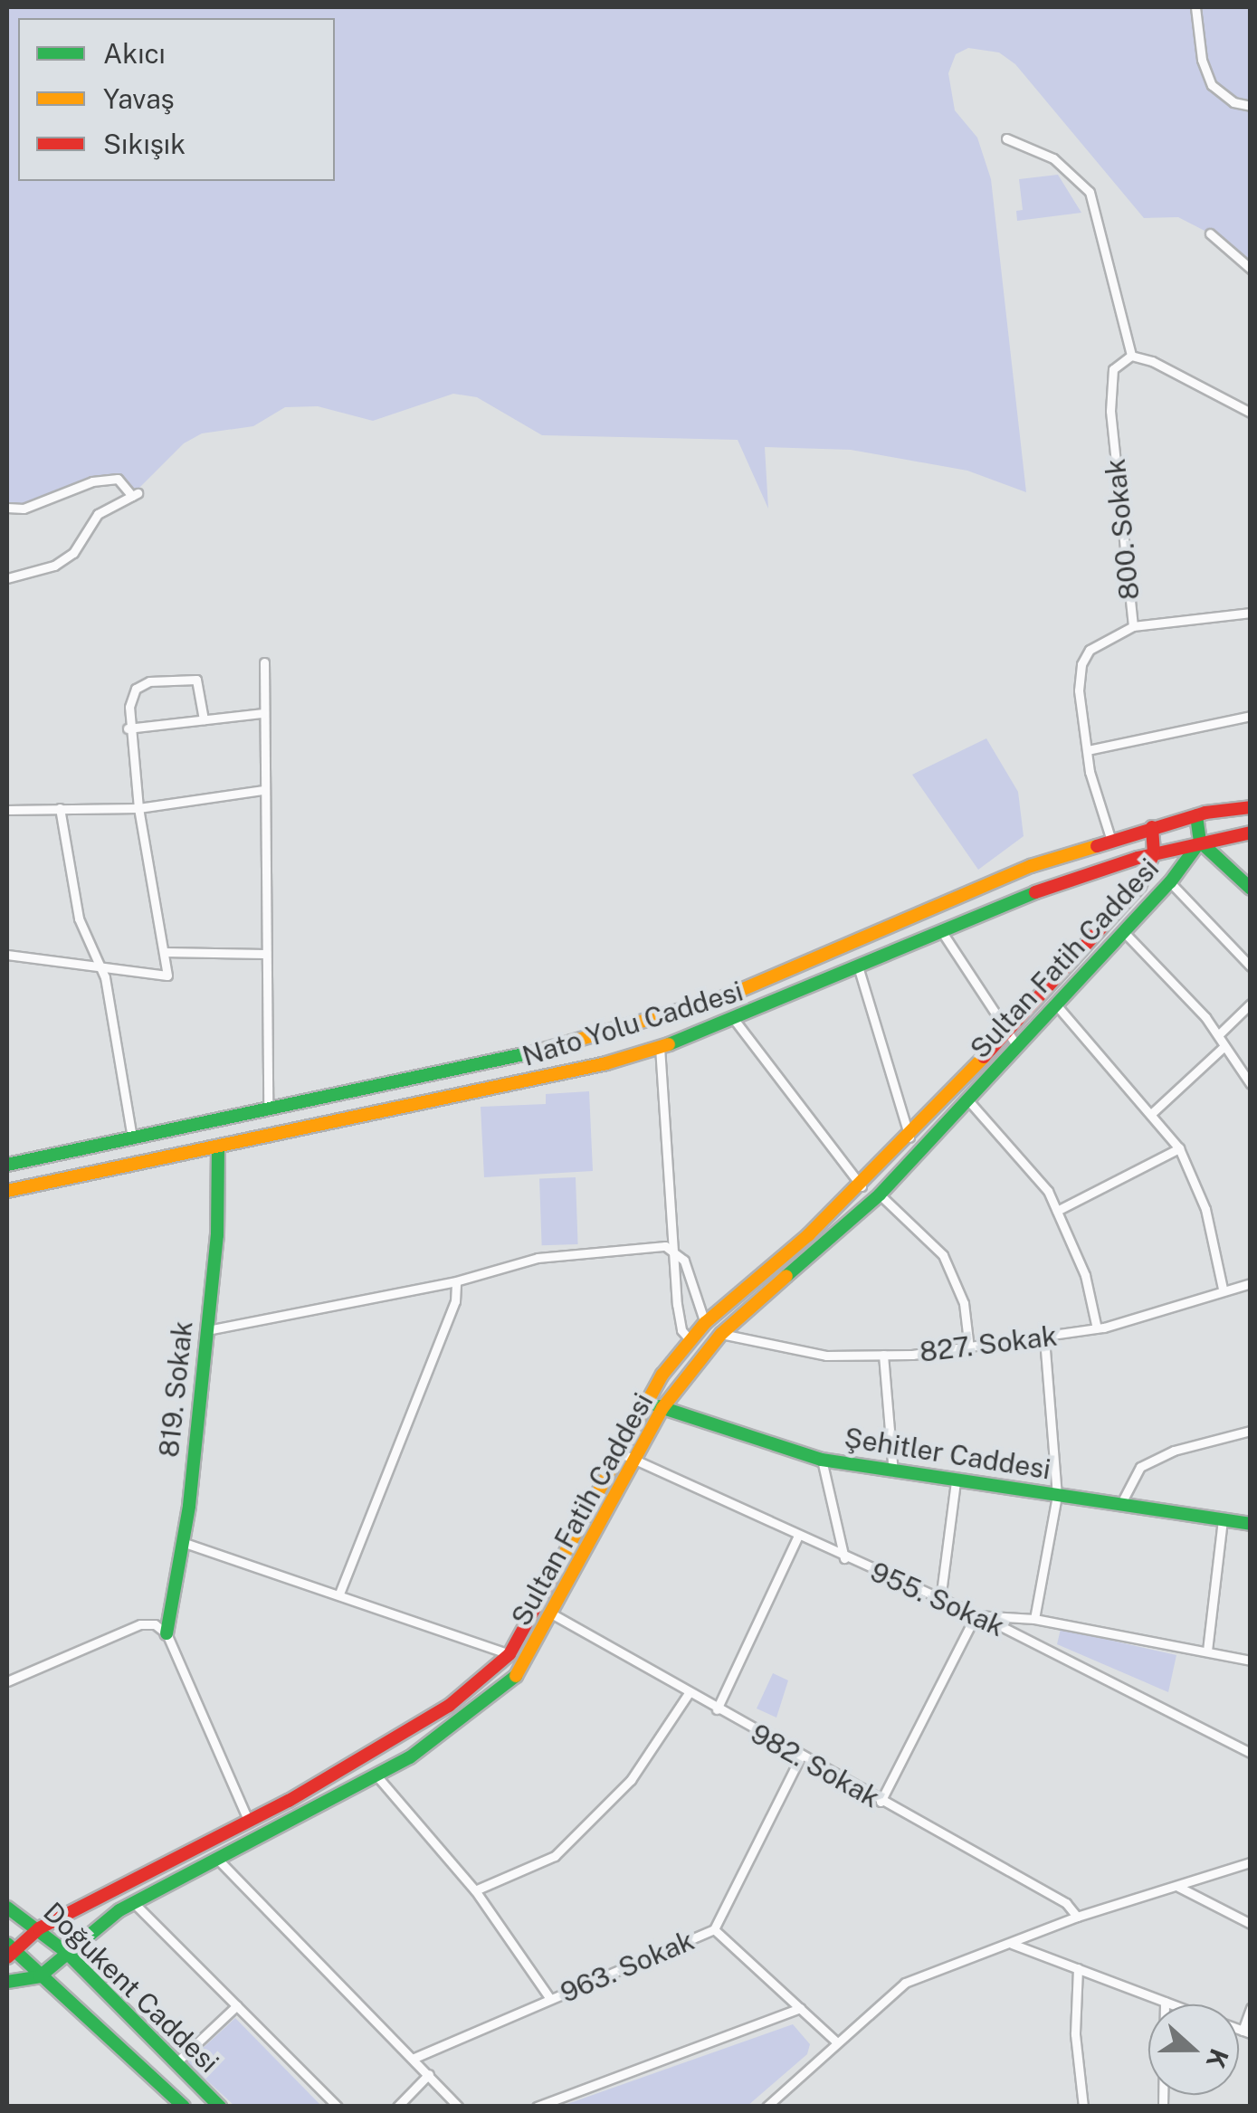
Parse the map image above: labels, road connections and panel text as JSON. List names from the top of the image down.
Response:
{
  "streets": {
    "main road": [
      "Sultan Fatih Caddesi",
      "Nato Yolu Caddesi",
      "819. Sokak",
      "Şehitler Caddesi",
      "Doğukent Caddesi"
    ],
    "street": [
      "800. Sokak",
      "827. Sokak",
      "955. Sokak",
      "982. Sokak",
      "963. Sokak"
    ]
  },
  "crossings": [
    ["Sultan Fatih Caddesi", "Nato Yolu Caddesi"],
    ["Sultan Fatih Caddesi", "827. Sokak"],
    ["Sultan Fatih Caddesi", "Şehitler Caddesi"],
    ["Sultan Fatih Caddesi", "955. Sokak"],
    ["Sultan Fatih Caddesi", "982. Sokak"],
    ["Sultan Fatih Caddesi", "Doğukent Caddesi"],
    ["Nato Yolu Caddesi", "819. Sokak"],
    ["982. Sokak", "963. Sokak"]
  ],
  "legend": ["Akıcı", "Yavaş", "Sıkışık"],
  "north": "right"
}
